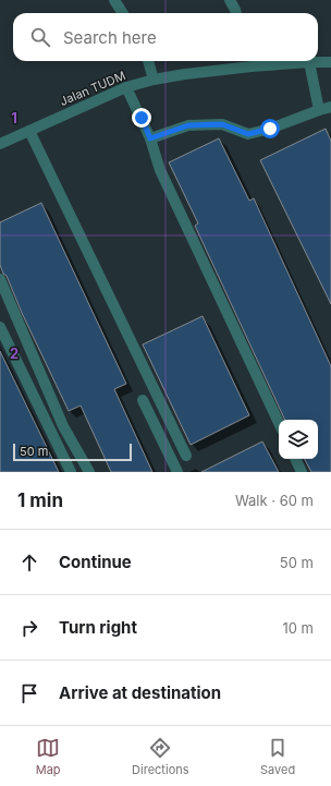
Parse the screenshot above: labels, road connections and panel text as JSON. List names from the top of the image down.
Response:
{
  "streets": {
    "street": ["Jalan TUDM"]
  },
  "scale_bar": "50 m",
  "page": {
    "search": "Search here",
    "scale": "50 m",
    "heading": ["1 min", "Walk · 60 m"],
    "list": [
      ["Continue", "50 m"],
      ["Turn right", "10 m"],
      "Arrive at destination"
    ],
    "nav": ["Map", "Directions", "Saved"]
  },
  "grid": {
    "rows": ["1", "2"]
  }
}
